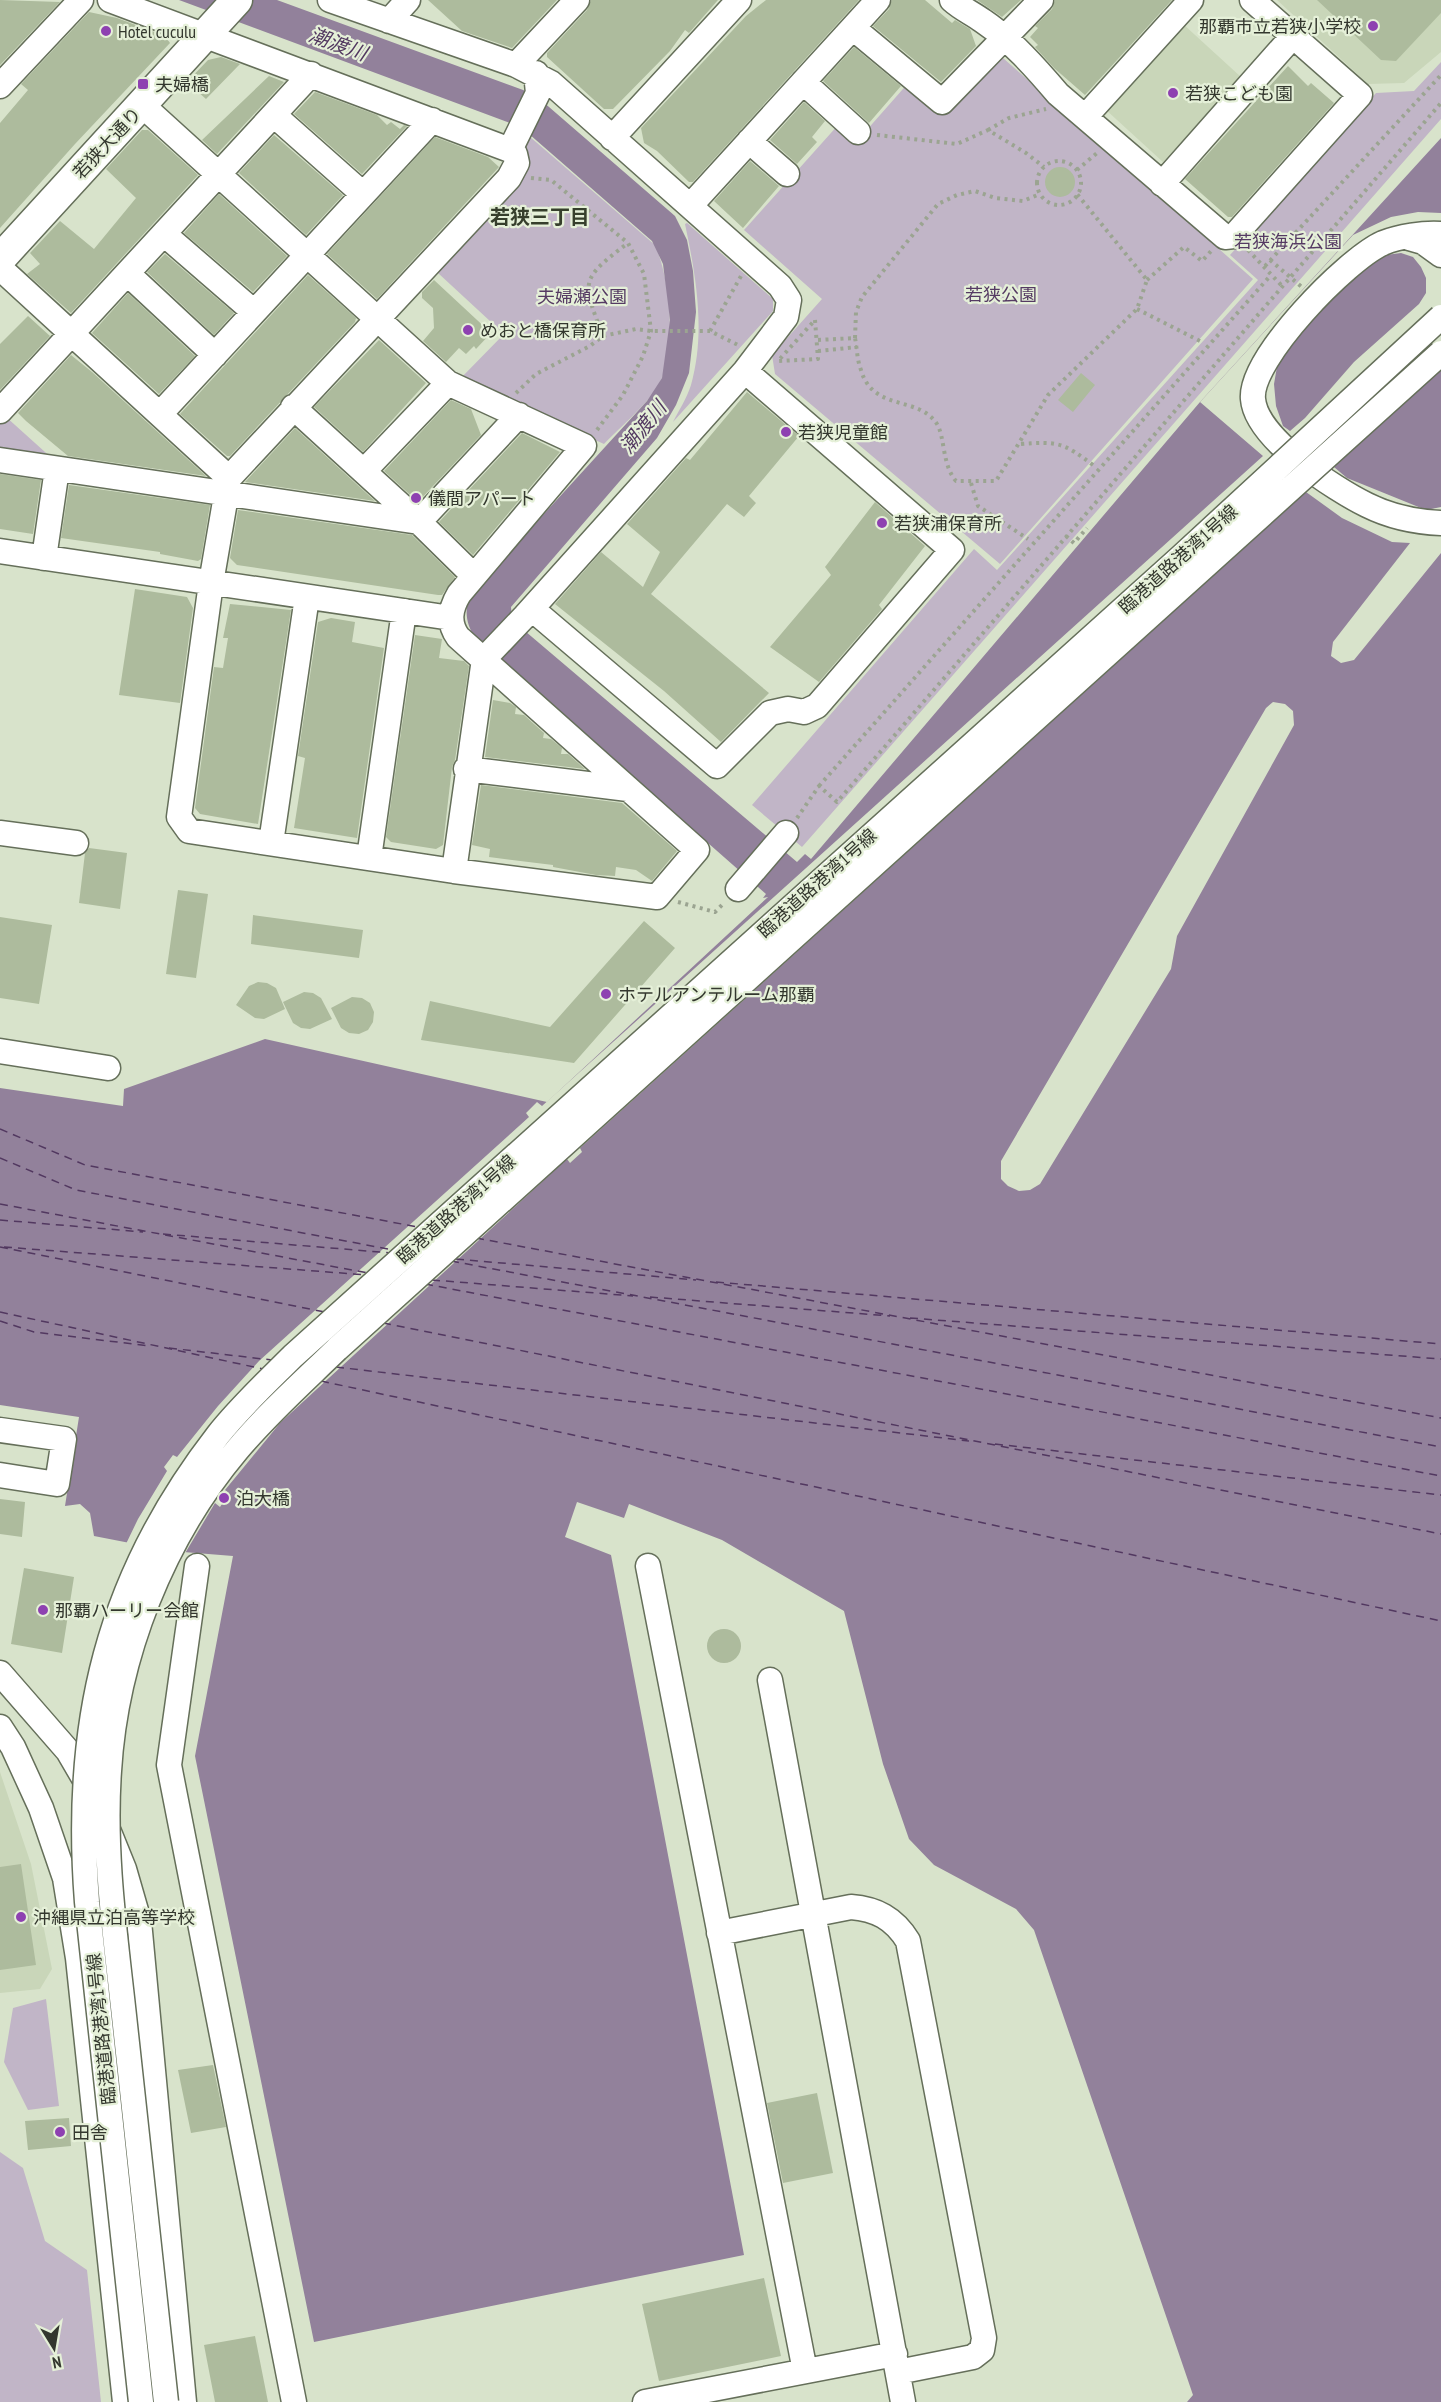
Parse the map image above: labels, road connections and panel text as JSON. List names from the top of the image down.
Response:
{
  "streets": {
    "main road": ["若狭大通り"],
    "street": ["臨港道路港湾1号線"]
  },
  "districts": ["若狭三丁目"],
  "water": ["潮渡川"],
  "parks": ["若狭海浜公園", "若狭公園", "夫婦瀬公園"],
  "places": {
    "other": [
      "那覇市立若狭小学校",
      "Hotel cuculu",
      "若狭こども園",
      "めおと橋保育所",
      "若狭児童館",
      "儀間アパート",
      "若狭浦保育所",
      "ホテルアンテルーム那覇",
      "泊大橋",
      "那覇ハーリー会館",
      "沖縄県立泊高等学校",
      "田舎"
    ],
    "transit": ["夫婦橋"]
  },
  "north": "bottom"
}
